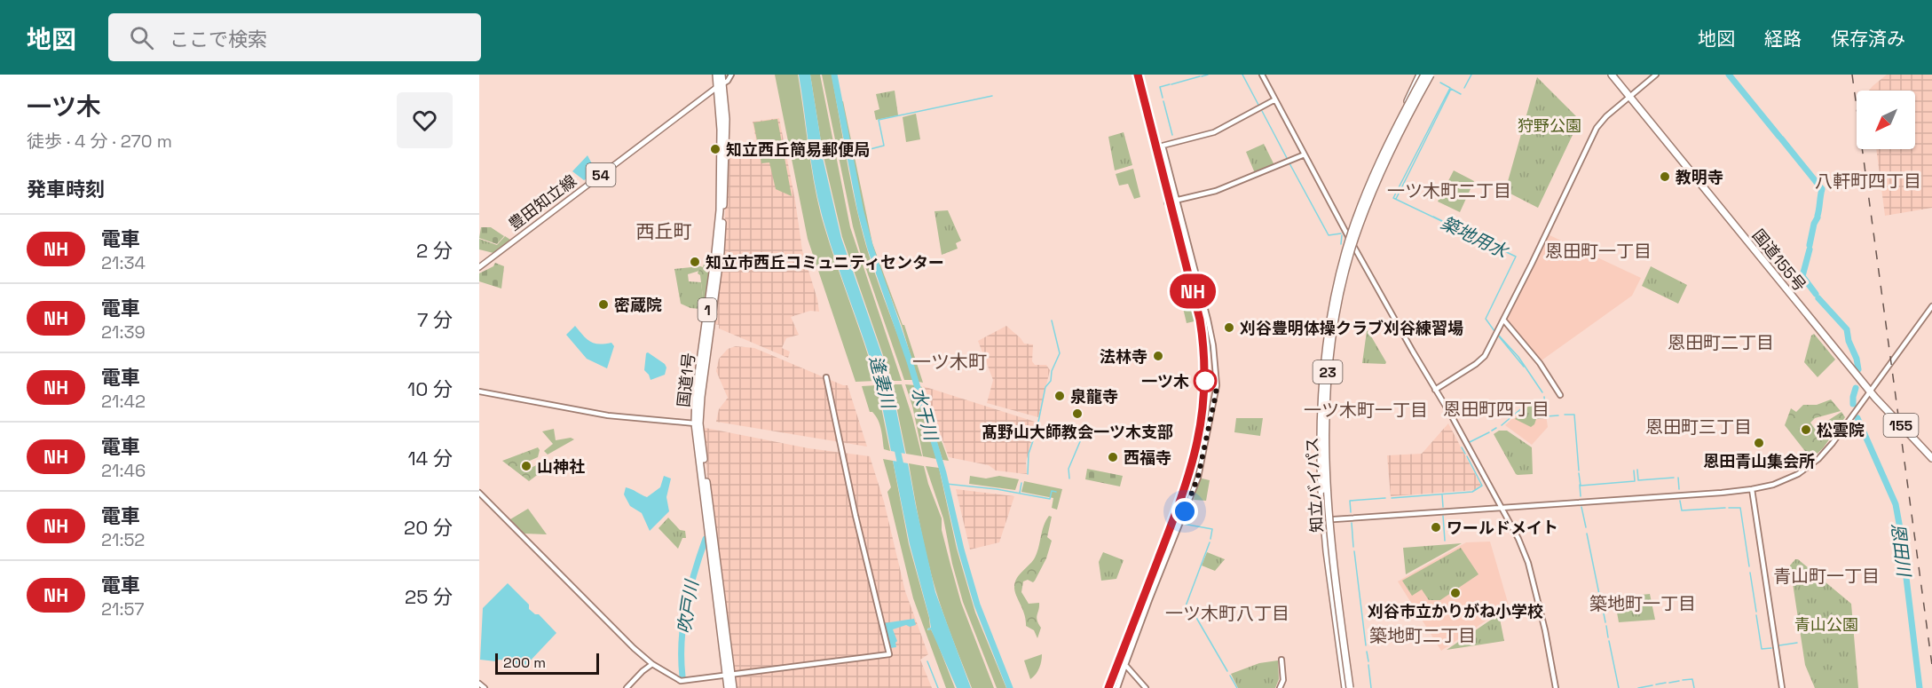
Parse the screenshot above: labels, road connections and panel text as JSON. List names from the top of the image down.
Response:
{
  "streets": {
    "highway": [
      "国道155号",
      "1",
      "23",
      "国道1号",
      "155",
      "知立バイパス"
    ],
    "main road": ["54", "豊田知立線"]
  },
  "crossings": [
    ["豊田知立線", "国道1号"]
  ],
  "districts": [
    "八軒町四丁目",
    "一ツ木町二丁目",
    "西丘町",
    "恩田町一丁目",
    "恩田町二丁目",
    "一ツ木町",
    "恩田町四丁目",
    "一ツ木町一丁目",
    "恩田町三丁目",
    "青山町一丁目",
    "築地町一丁目",
    "一ツ木町八丁目",
    "築地町二丁目"
  ],
  "water": [
    "築地用水",
    "逢妻川",
    "水干川",
    "恩田川",
    "吹戸川"
  ],
  "parks": ["狩野公園", "青山公園"],
  "places": [
    "知立西丘簡易郵便局",
    "教明寺",
    "知立市西丘コミュニティセンター",
    "密蔵院",
    "刈谷豊明体操クラブ刈谷練習場",
    "法林寺",
    "一ツ木",
    "泉龍寺",
    "髙野山大師教会一ツ木支部",
    "松雲院",
    "恩田青山集会所",
    "西福寺",
    "山神社",
    "ワールドメイト",
    "刈谷市立かりがね小学校"
  ],
  "scale_bar": "200 m",
  "north": "bottom left",
  "page": {
    "header": "地図",
    "search": "ここで検索",
    "nav": ["地図", "経路", "保存済み"],
    "heading": [
      ["一ツ木", "徒歩 · 4 分 · 270 m"],
      "発車時刻"
    ],
    "on_map": "NH",
    "list": [
      {
        "mark": "NH",
        "name": "電車",
        "note": "21:34",
        "value": "2 分"
      },
      {
        "mark": "NH",
        "name": "電車",
        "note": "21:39",
        "value": "7 分"
      },
      {
        "mark": "NH",
        "name": "電車",
        "note": "21:42",
        "value": "10 分"
      },
      {
        "mark": "NH",
        "name": "電車",
        "note": "21:46",
        "value": "14 分"
      },
      {
        "mark": "NH",
        "name": "電車",
        "note": "21:52",
        "value": "20 分"
      },
      {
        "mark": "NH",
        "name": "電車",
        "note": "21:57",
        "value": "25 分"
      }
    ],
    "scale": "200 m"
  }
}
